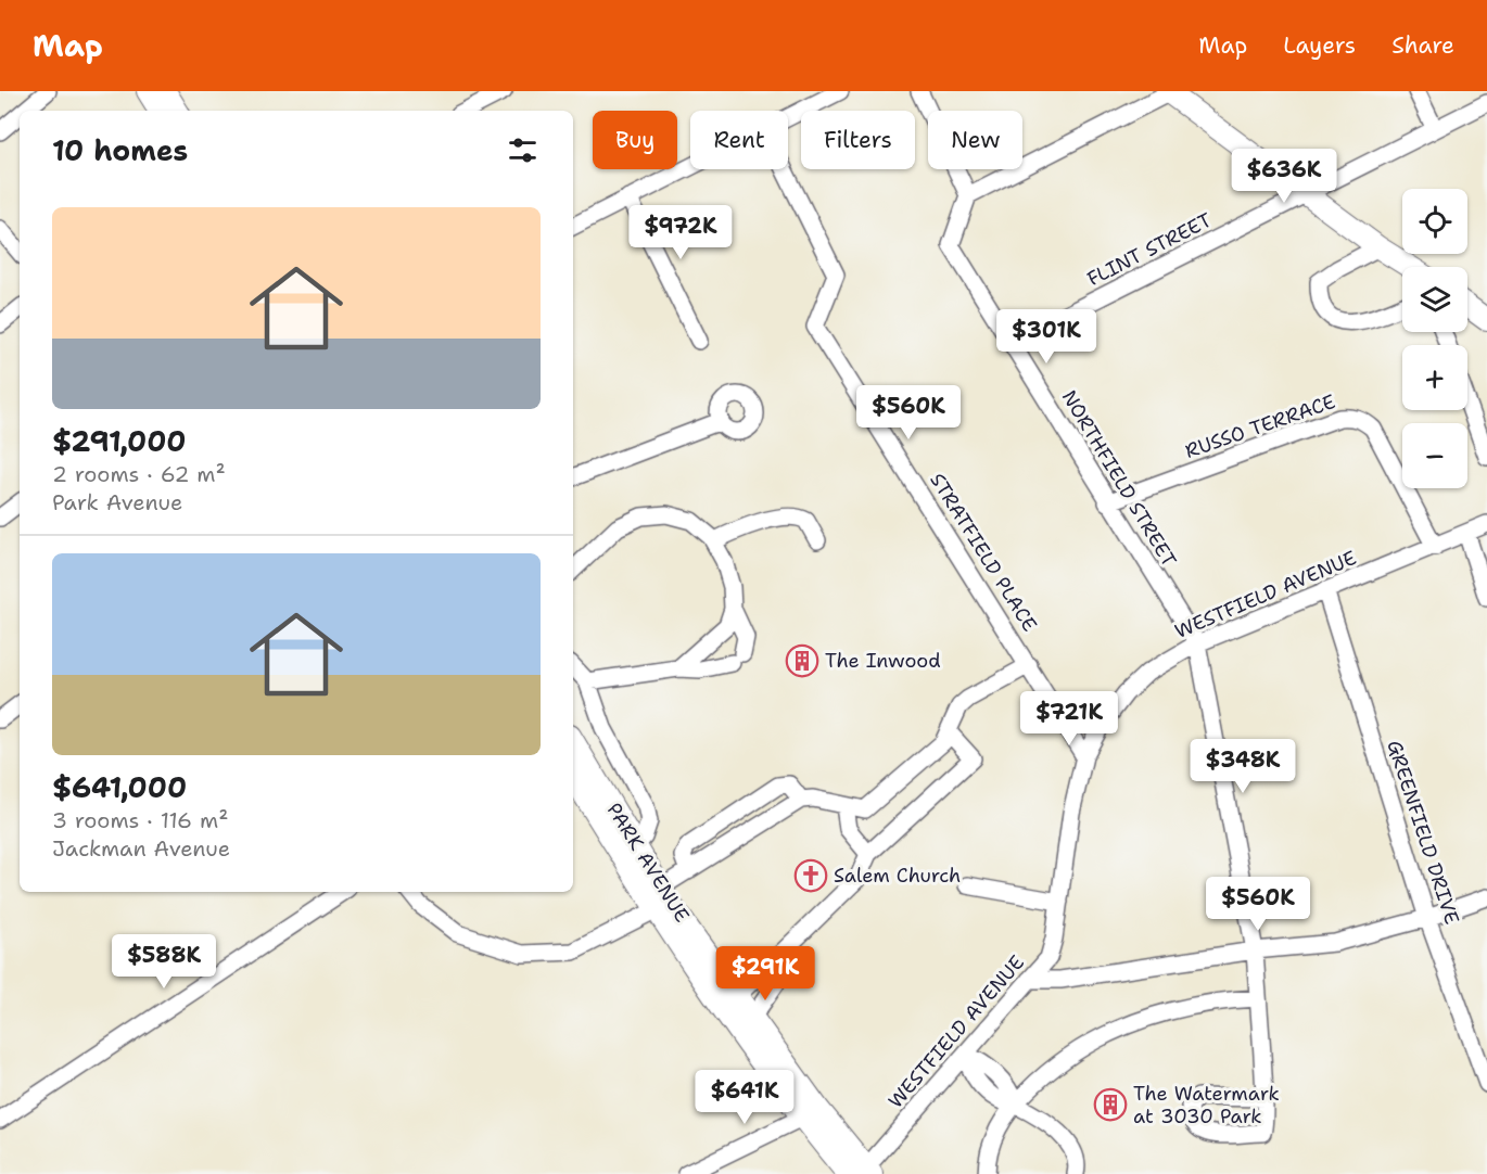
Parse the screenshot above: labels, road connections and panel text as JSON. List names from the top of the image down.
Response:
{
  "streets": {
    "main road": ["PARK AVENUE"],
    "street": [
      "FLINT STREET",
      "RUSSO TERRACE",
      "NORTHFIELD STREET",
      "STRATFIELD PLACE",
      "WESTFIELD AVENUE",
      "GREENFIELD DRIVE"
    ]
  },
  "crossings": [
    ["FLINT STREET", "NORTHFIELD STREET"],
    ["RUSSO TERRACE", "NORTHFIELD STREET"],
    ["RUSSO TERRACE", "WESTFIELD AVENUE"],
    ["NORTHFIELD STREET", "WESTFIELD AVENUE"],
    ["STRATFIELD PLACE", "WESTFIELD AVENUE"],
    ["WESTFIELD AVENUE", "GREENFIELD DRIVE"],
    ["WESTFIELD AVENUE", "PARK AVENUE"]
  ],
  "places": {
    "building": ["The Inwood", "The Watermark at 3030 Park"],
    "church": ["Salem Church"]
  },
  "page": {
    "header": "Map",
    "nav": ["Map", "Layers", "Share"],
    "chip": [
      "Buy",
      "Rent",
      "Filters",
      "New"
    ],
    "heading": "10 homes",
    "price": [
      "$636K",
      "$972K",
      "$301K",
      "$560K",
      "$721K",
      "$348K",
      "$560K",
      "$588K",
      "$291K",
      "$641K"
    ],
    "map_buttons": ["+", "−"],
    "list": [
      {
        "name": "$291,000",
        "note": "2 rooms · 62 m² · Park Avenue"
      },
      {
        "name": "$641,000",
        "note": "3 rooms · 116 m² · Jackman Avenue"
      }
    ]
  }
}
